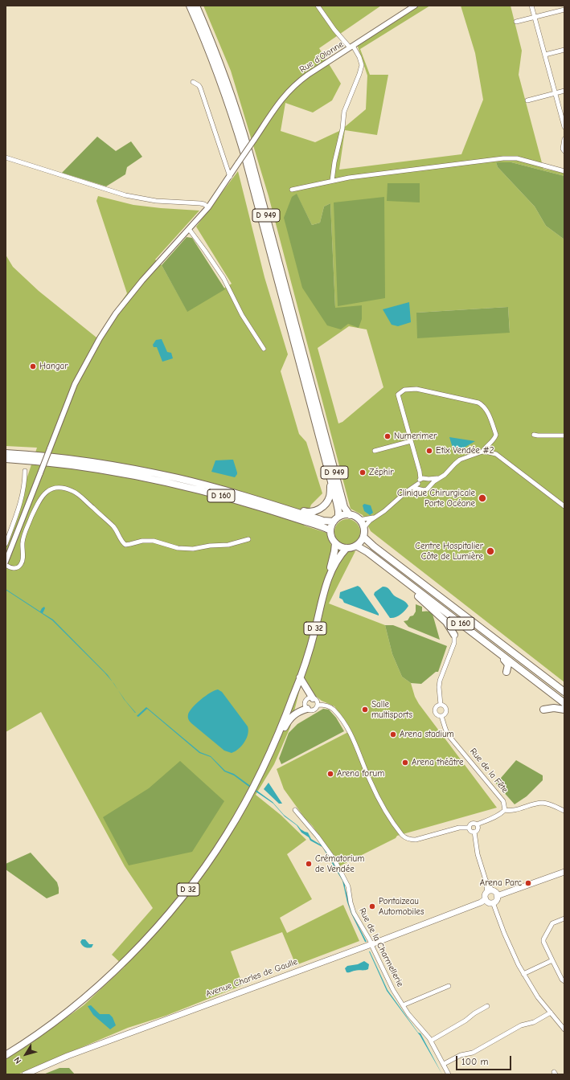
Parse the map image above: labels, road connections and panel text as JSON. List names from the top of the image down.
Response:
{
  "streets": {
    "main road": [
      "D 949",
      "D 160",
      "D 32",
      "Avenue Charles de Gaulle"
    ],
    "street": ["Rue d'Olonne", "Rue de la Fête", "Rue de la Charmellerie"]
  },
  "crossings": [
    ["D 949", "D 160"],
    ["D 949", "D 32"],
    ["D 160", "D 32"],
    ["Rue de la Charmellerie", "Avenue Charles de Gaulle"]
  ],
  "places": [
    "Hangar",
    "Numerimer",
    "Etix Vendée #2",
    "Zéphir",
    "Clinique Chirurgicale Porte Océane",
    "Centre Hospitalier Côte de Lumière",
    "Salle multisports",
    "Arena stadium",
    "Arena théâtre",
    "Arena forum",
    "Crématorium de Vendée",
    "Arena Parc",
    "Pontaizeau Automobiles"
  ],
  "scale_bar": "100 m",
  "north": "bottom left"
}
